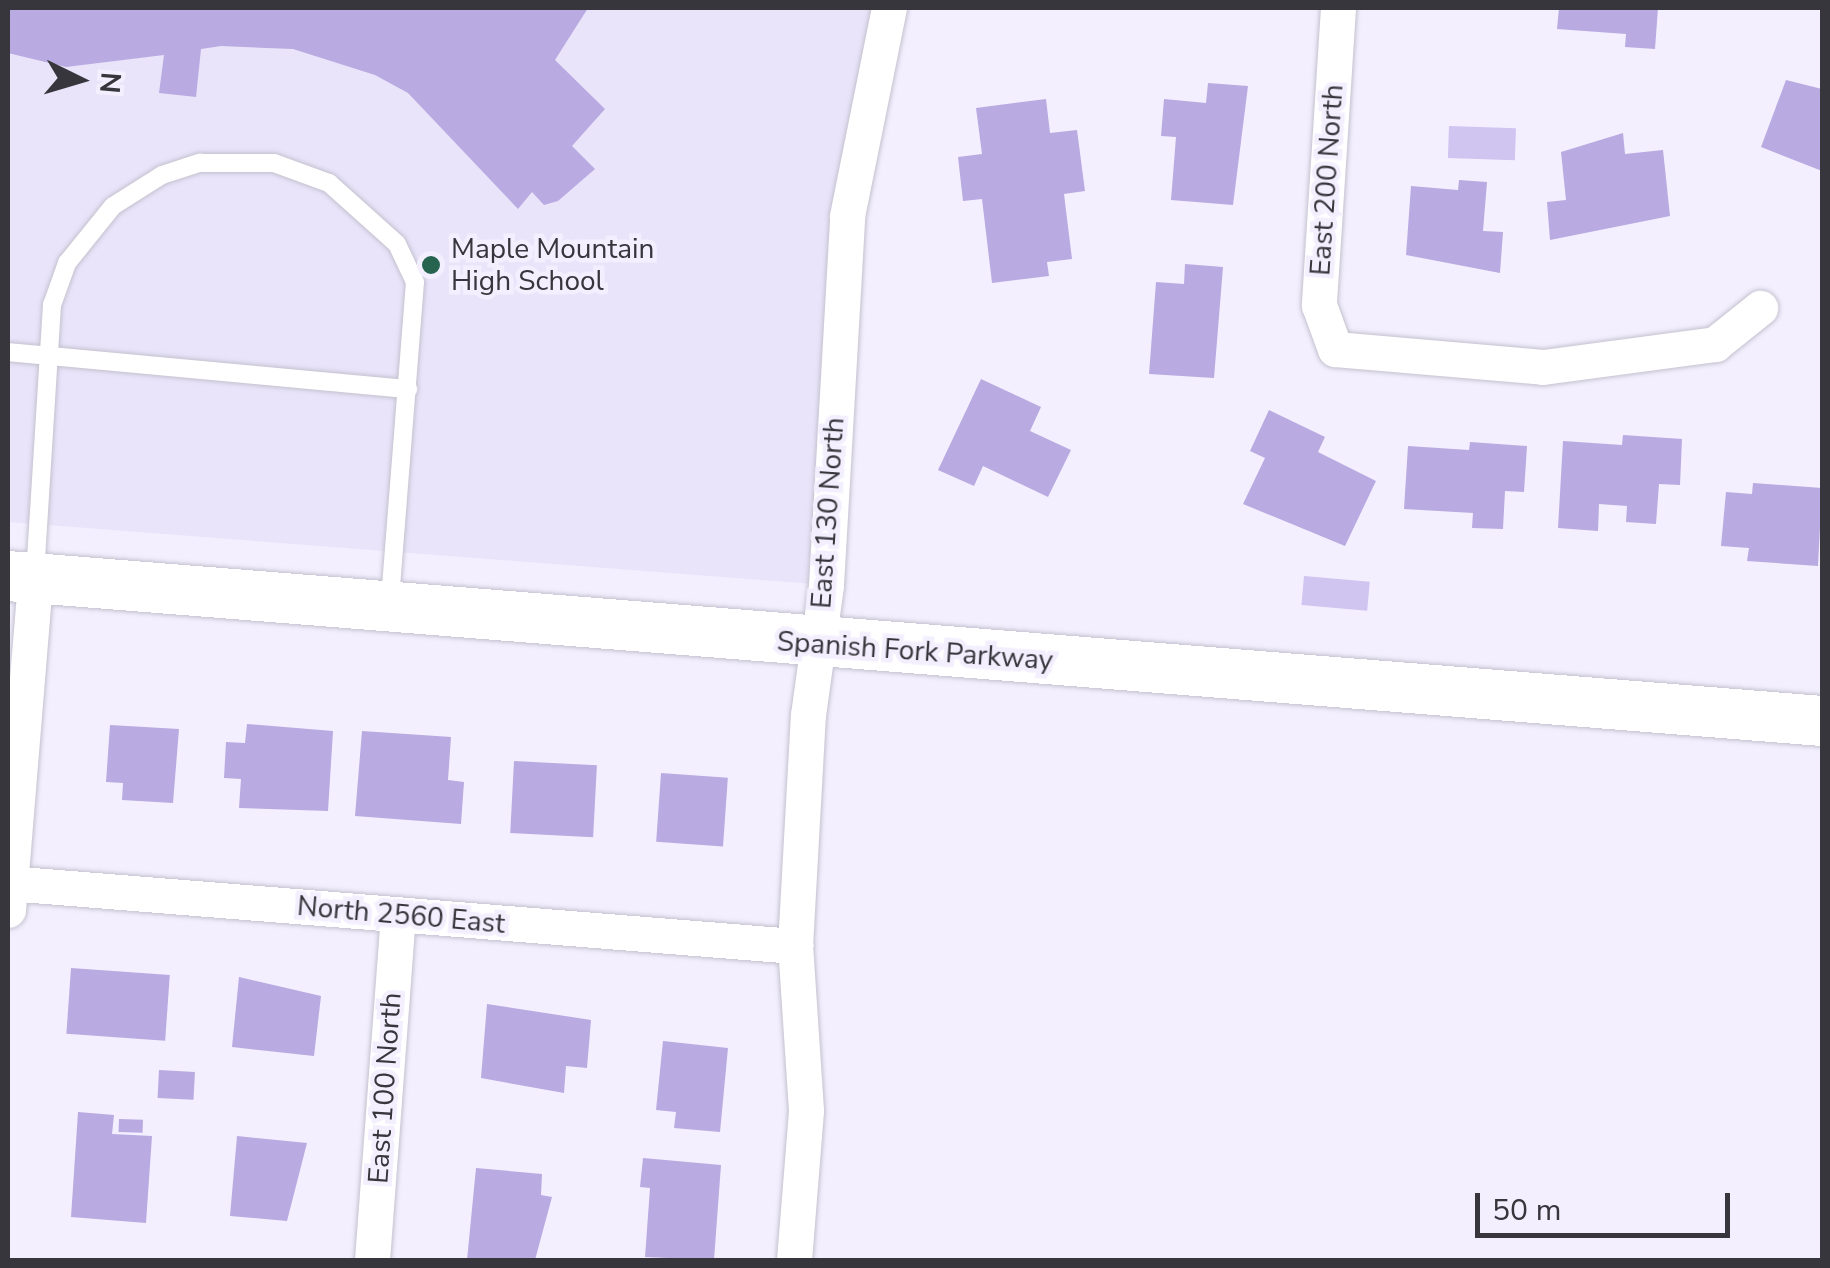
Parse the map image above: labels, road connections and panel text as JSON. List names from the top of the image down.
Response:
{
  "streets": {
    "street": [
      "East 200 North",
      "East 130 North",
      "Spanish Fork Parkway",
      "North 2560 East",
      "East 100 North"
    ]
  },
  "crossings": [
    ["East 130 North", "Spanish Fork Parkway"],
    ["East 130 North", "North 2560 East"],
    ["North 2560 East", "East 100 North"]
  ],
  "places": ["Maple Mountain High School"],
  "scale_bar": "50 m",
  "north": "right"
}
